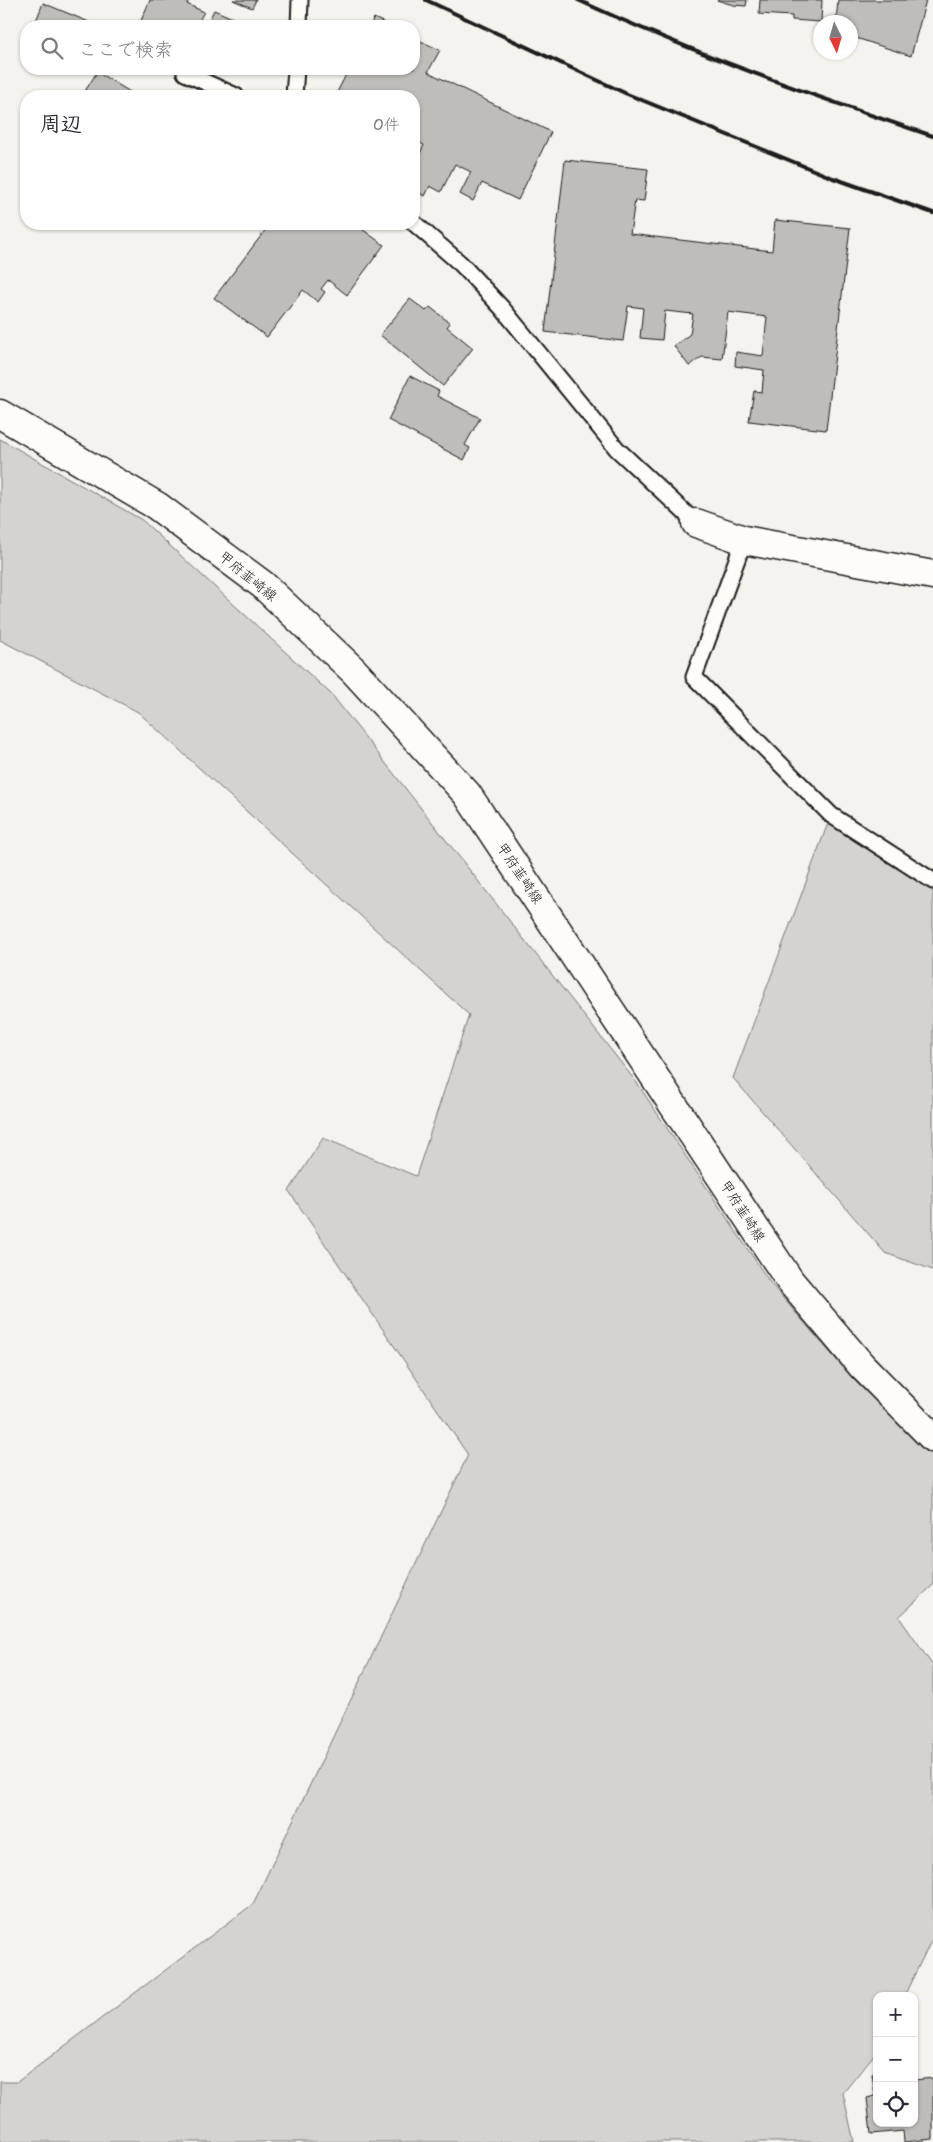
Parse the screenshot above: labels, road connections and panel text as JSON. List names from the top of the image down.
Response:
{
  "streets": {
    "main road": ["甲府韮崎線"]
  },
  "north": "bottom",
  "page": {
    "search": "ここで検索",
    "heading": ["周辺", "0件"],
    "map_buttons": ["+", "−"]
  }
}
